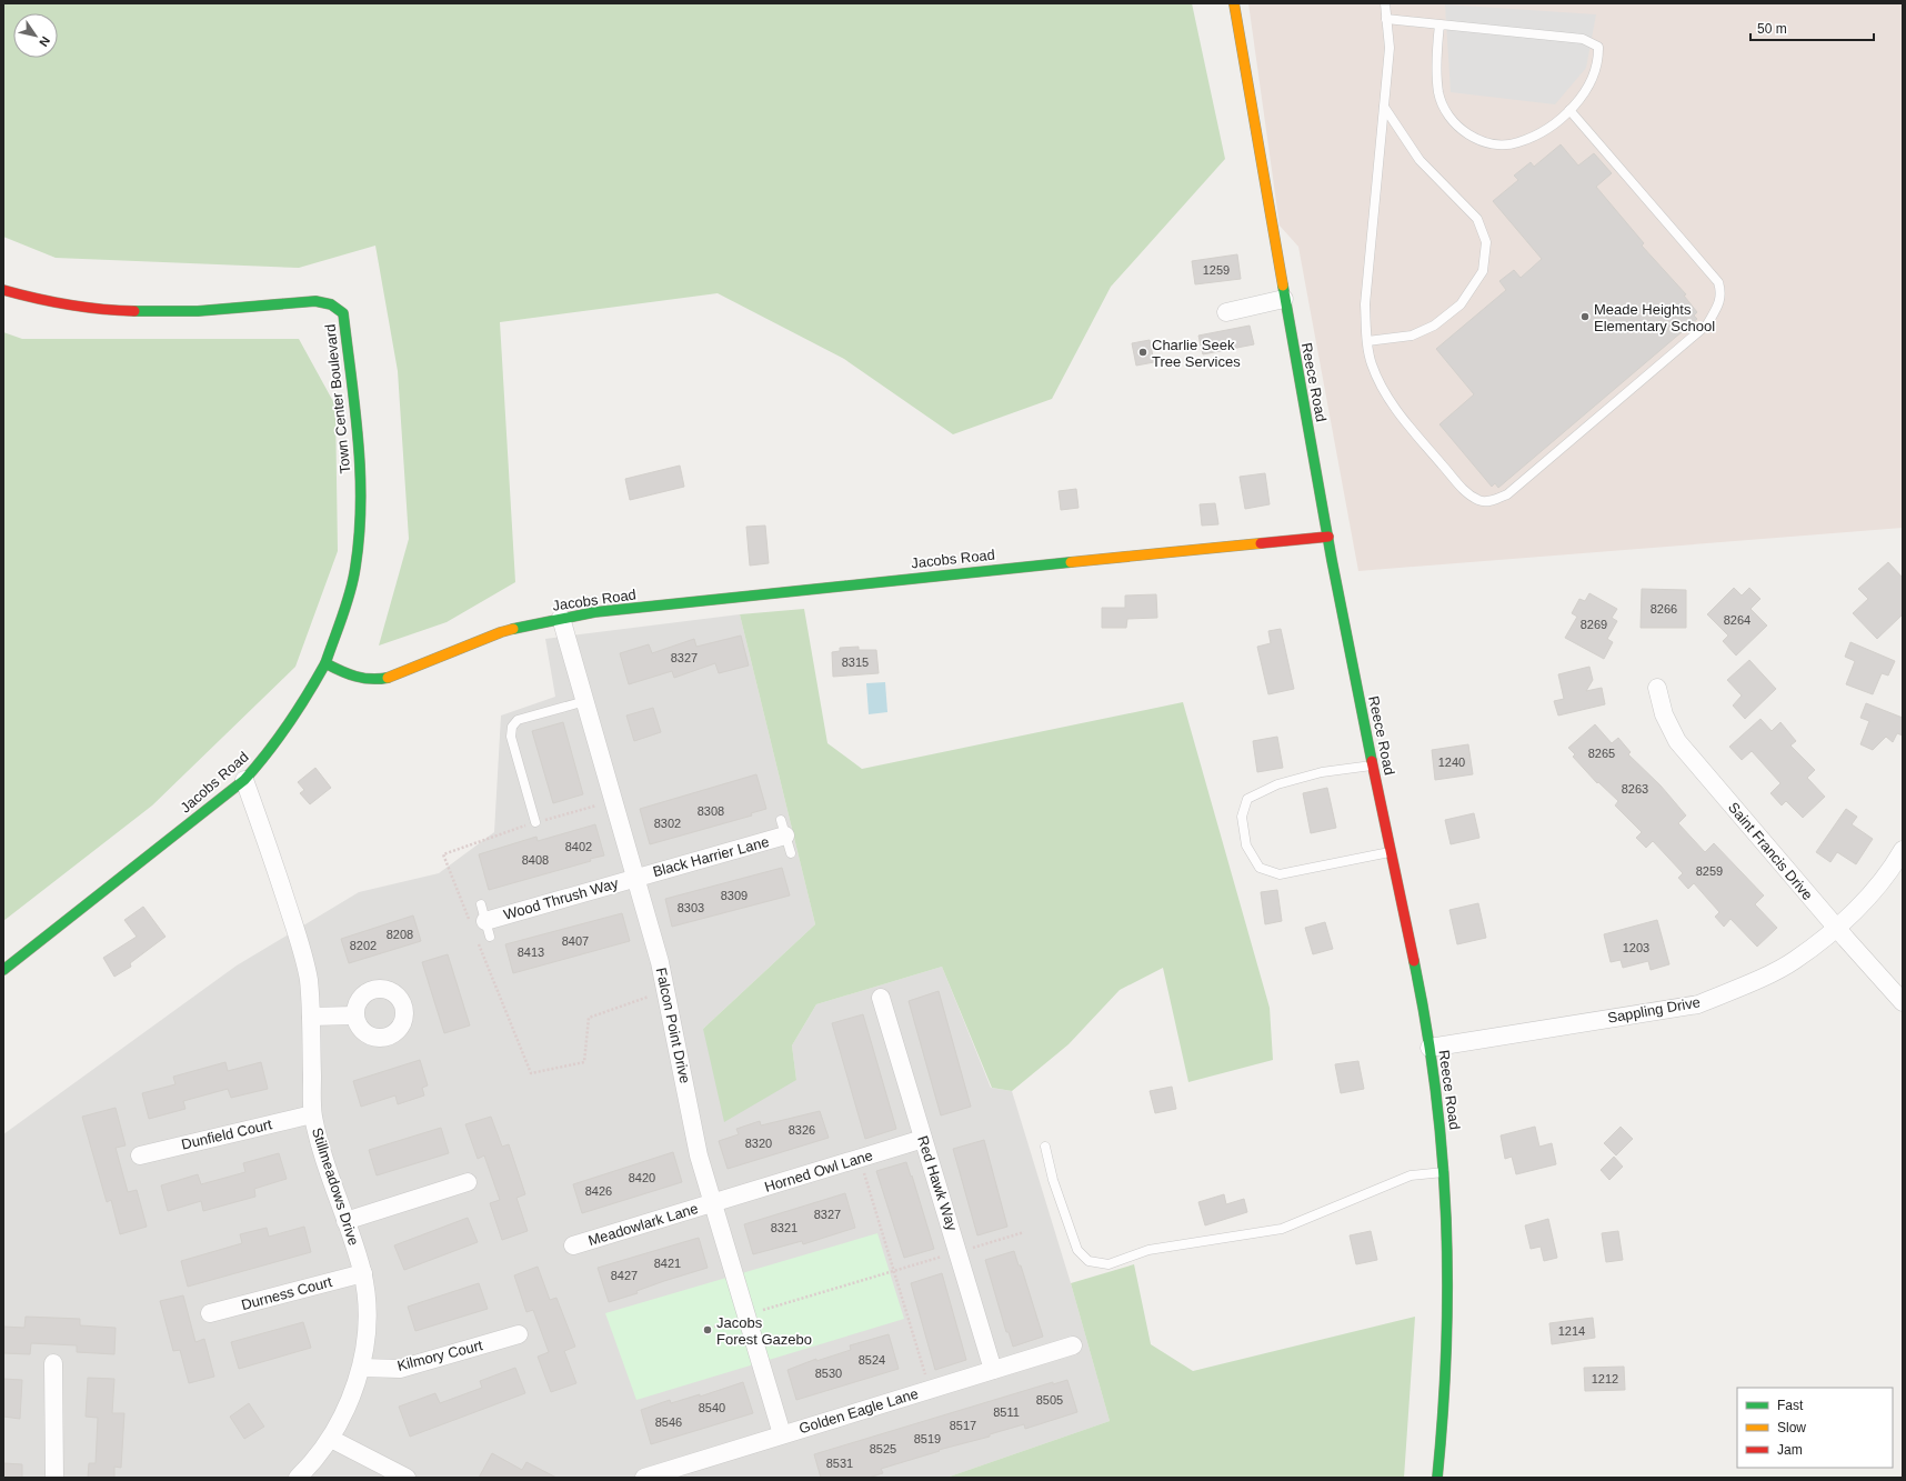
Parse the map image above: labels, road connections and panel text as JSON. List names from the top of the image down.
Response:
{
  "streets": {
    "street": [
      "Reece Road",
      "Town Center Boulevard",
      "Jacobs Road",
      "Saint Francis Drive",
      "Black Harrier Lane",
      "Wood Thrush Way",
      "Sappling Drive",
      "Falcon Point Drive",
      "Dunfield Court",
      "Horned Owl Lane",
      "Red Hawk Way",
      "Stillmeadows Drive",
      "Meadowlark Lane",
      "Durness Court",
      "Kilmory Court",
      "Golden Eagle Lane"
    ]
  },
  "crossings": [
    ["Reece Road", "Jacobs Road"],
    ["Reece Road", "Sappling Drive"],
    ["Town Center Boulevard", "Jacobs Road"],
    ["Jacobs Road", "Falcon Point Drive"],
    ["Jacobs Road", "Stillmeadows Drive"],
    ["Saint Francis Drive", "Sappling Drive"],
    ["Black Harrier Lane", "Wood Thrush Way"],
    ["Black Harrier Lane", "Falcon Point Drive"],
    ["Wood Thrush Way", "Falcon Point Drive"],
    ["Falcon Point Drive", "Horned Owl Lane"],
    ["Falcon Point Drive", "Meadowlark Lane"],
    ["Falcon Point Drive", "Golden Eagle Lane"],
    ["Dunfield Court", "Stillmeadows Drive"],
    ["Horned Owl Lane", "Red Hawk Way"],
    ["Horned Owl Lane", "Meadowlark Lane"],
    ["Red Hawk Way", "Golden Eagle Lane"],
    ["Stillmeadows Drive", "Durness Court"],
    ["Stillmeadows Drive", "Kilmory Court"]
  ],
  "places": ["Meade Heights Elementary School", "Charlie Seek Tree Services", "Jacobs Forest Gazebo"],
  "house_numbers": [
    "1259",
    "8266",
    "8264",
    "8269",
    "8327",
    "8315",
    "8265",
    "1240",
    "8263",
    "8308",
    "8302",
    "8402",
    "8408",
    "8259",
    "8309",
    "8303",
    "8208",
    "8407",
    "8202",
    "1203",
    "8413",
    "8326",
    "8320",
    "8420",
    "8426",
    "8327",
    "8321",
    "8421",
    "8427",
    "1214",
    "8524",
    "8530",
    "1212",
    "8505",
    "8540",
    "8511",
    "8546",
    "8517",
    "8519",
    "8525",
    "8531"
  ],
  "legend": ["Fast", "Slow", "Jam"],
  "scale_bar": "50 m",
  "north": "bottom right"
}
